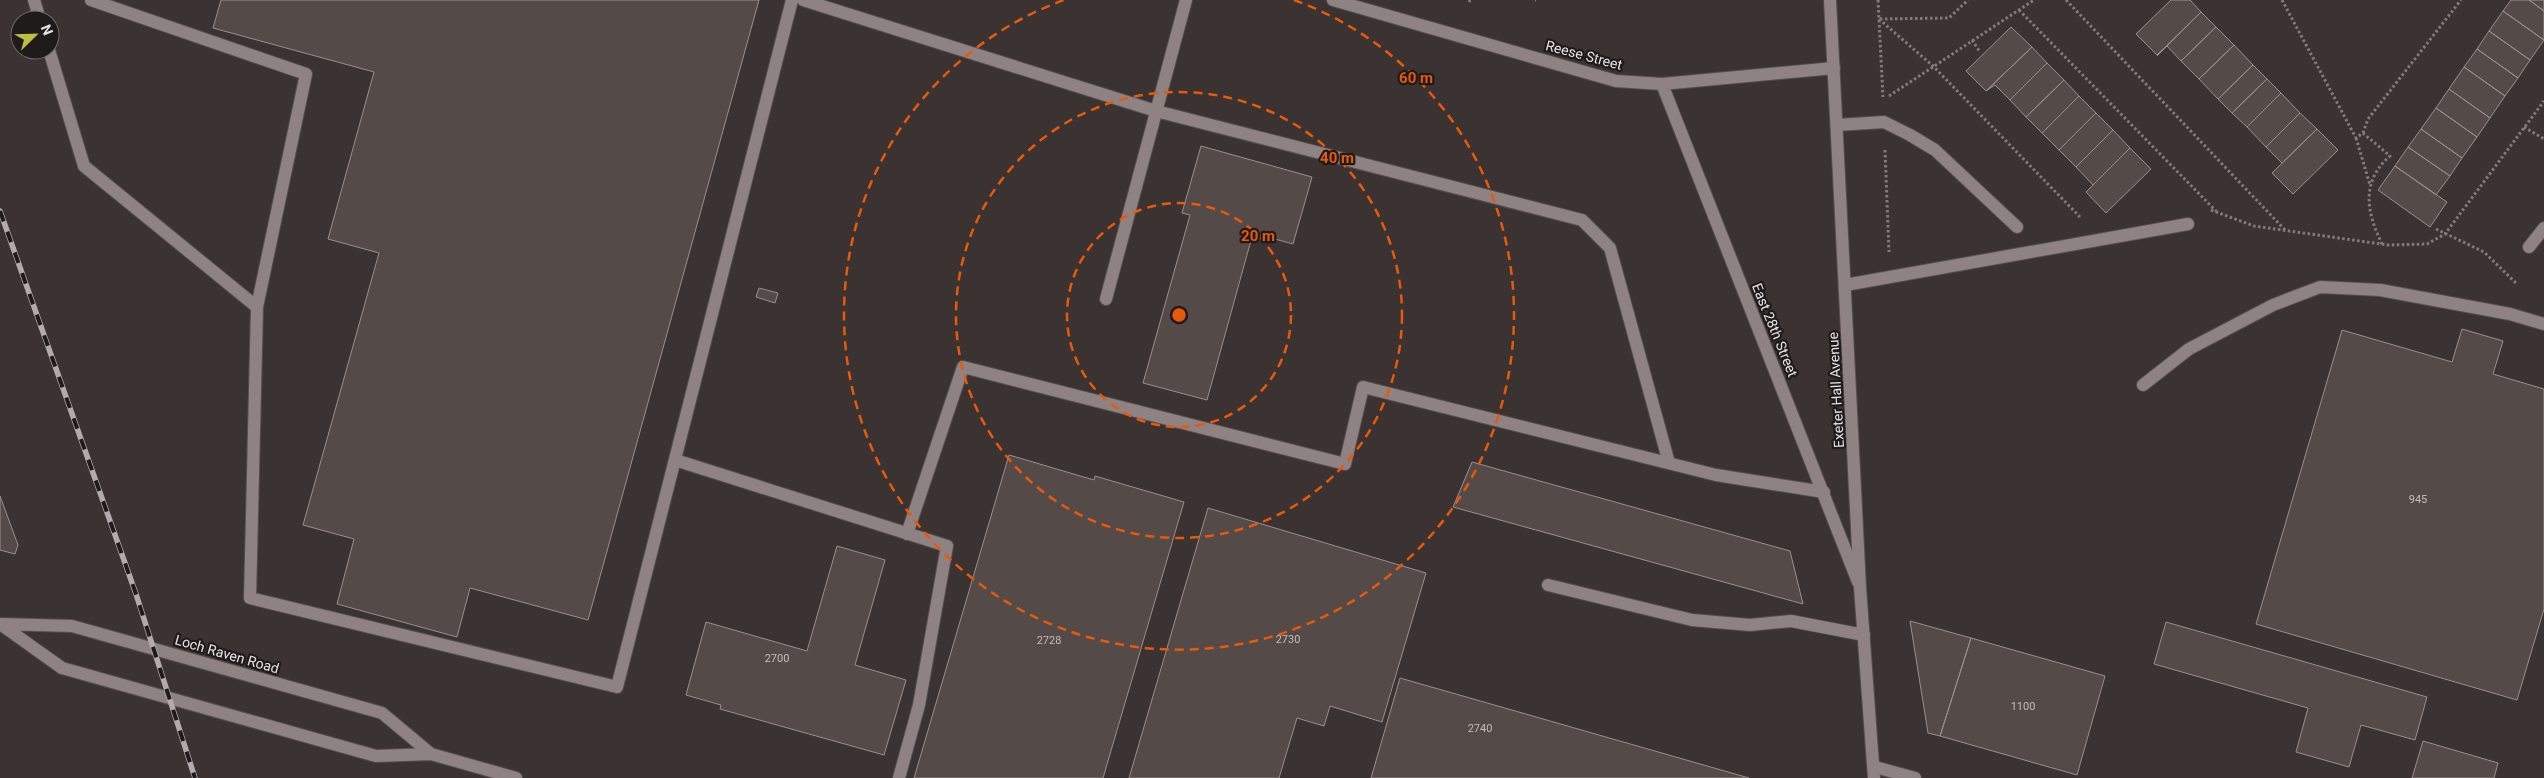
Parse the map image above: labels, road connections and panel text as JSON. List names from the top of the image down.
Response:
{
  "streets": {
    "street": [
      "Reese Street",
      "East 28th Street",
      "Exeter Hall Avenue",
      "Loch Raven Road"
    ]
  },
  "crossings": [
    ["Reese Street", "East 28th Street"],
    ["Reese Street", "Exeter Hall Avenue"],
    ["East 28th Street", "Exeter Hall Avenue"]
  ],
  "house_numbers": [
    "945",
    "2730",
    "2728",
    "2700",
    "1100",
    "2740"
  ],
  "north": "top right",
  "rings": ["60 m", "40 m", "20 m"]
}
